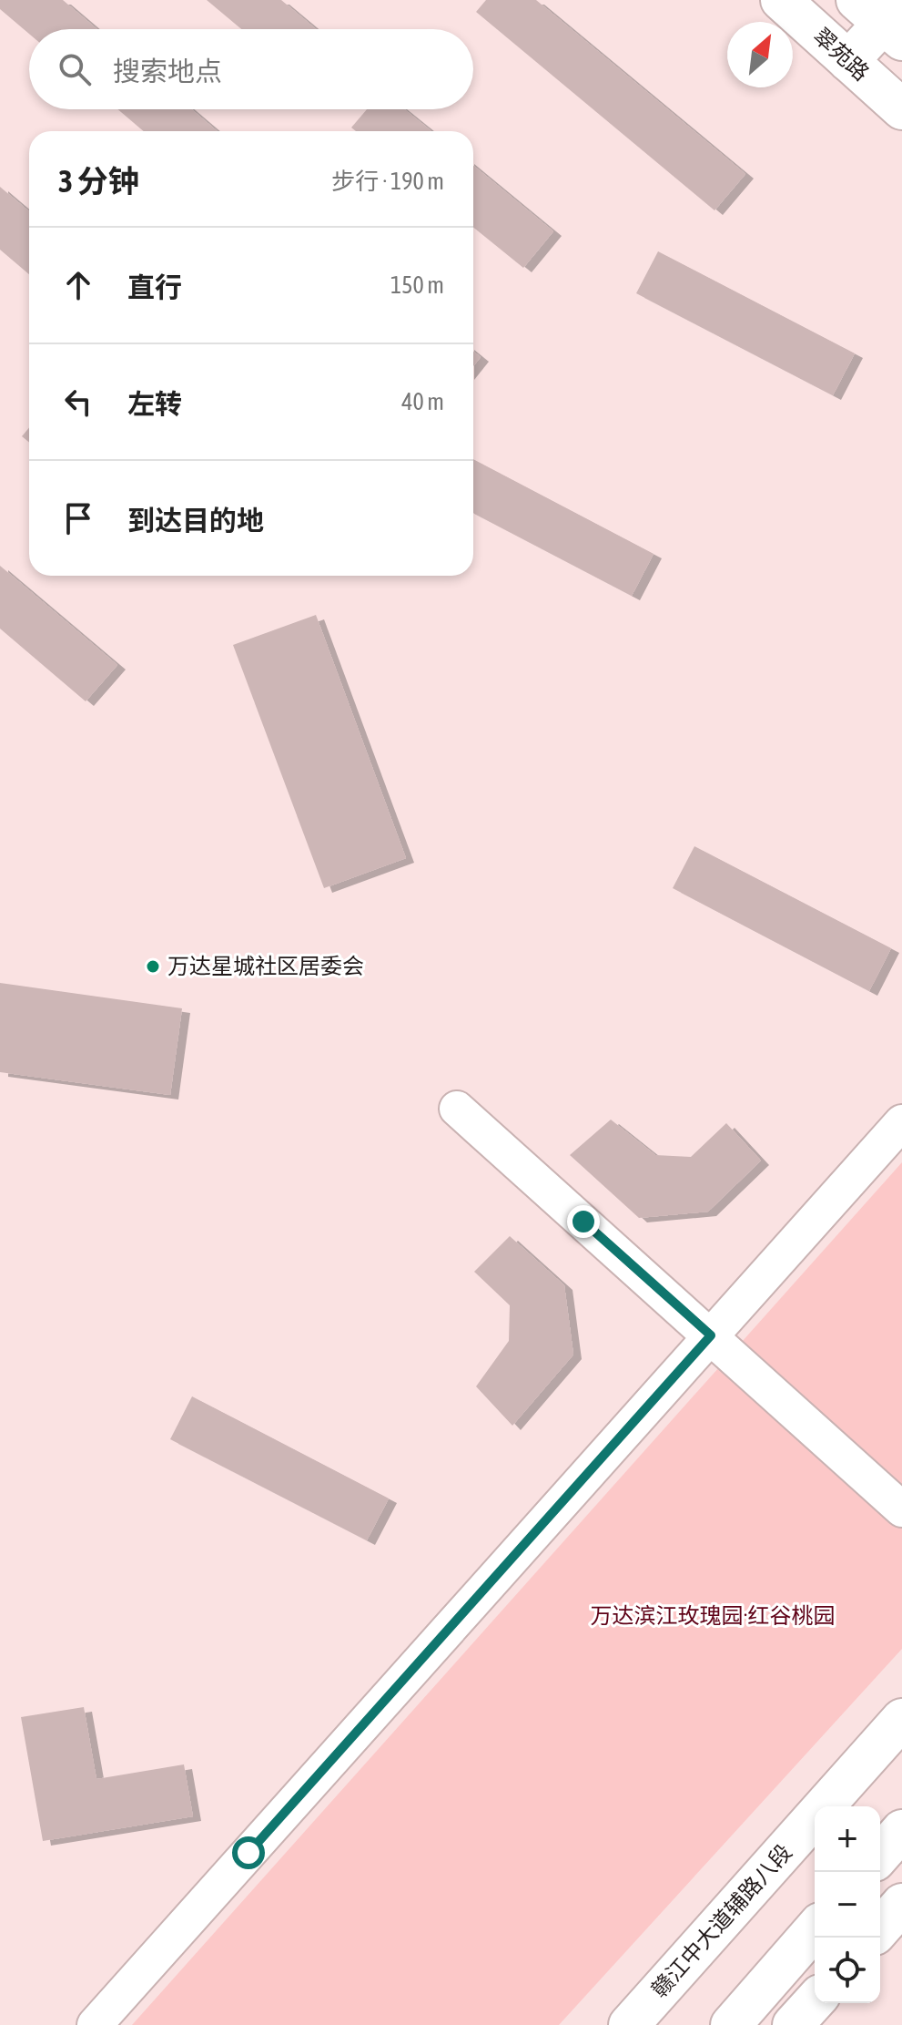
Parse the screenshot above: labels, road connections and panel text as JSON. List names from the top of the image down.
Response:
{
  "streets": {
    "street": ["翠苑路", "赣江中大道辅路八段"]
  },
  "parks": ["万达滨江玫瑰园·红谷桃园"],
  "places": ["万达星城社区居委会"],
  "north": "top right",
  "page": {
    "search": "搜索地点",
    "heading": ["3 分钟", "步行 · 190 m"],
    "list": [
      ["直行", "150 m"],
      ["左转", "40 m"],
      "到达目的地"
    ],
    "map_buttons": ["+", "−"]
  }
}
